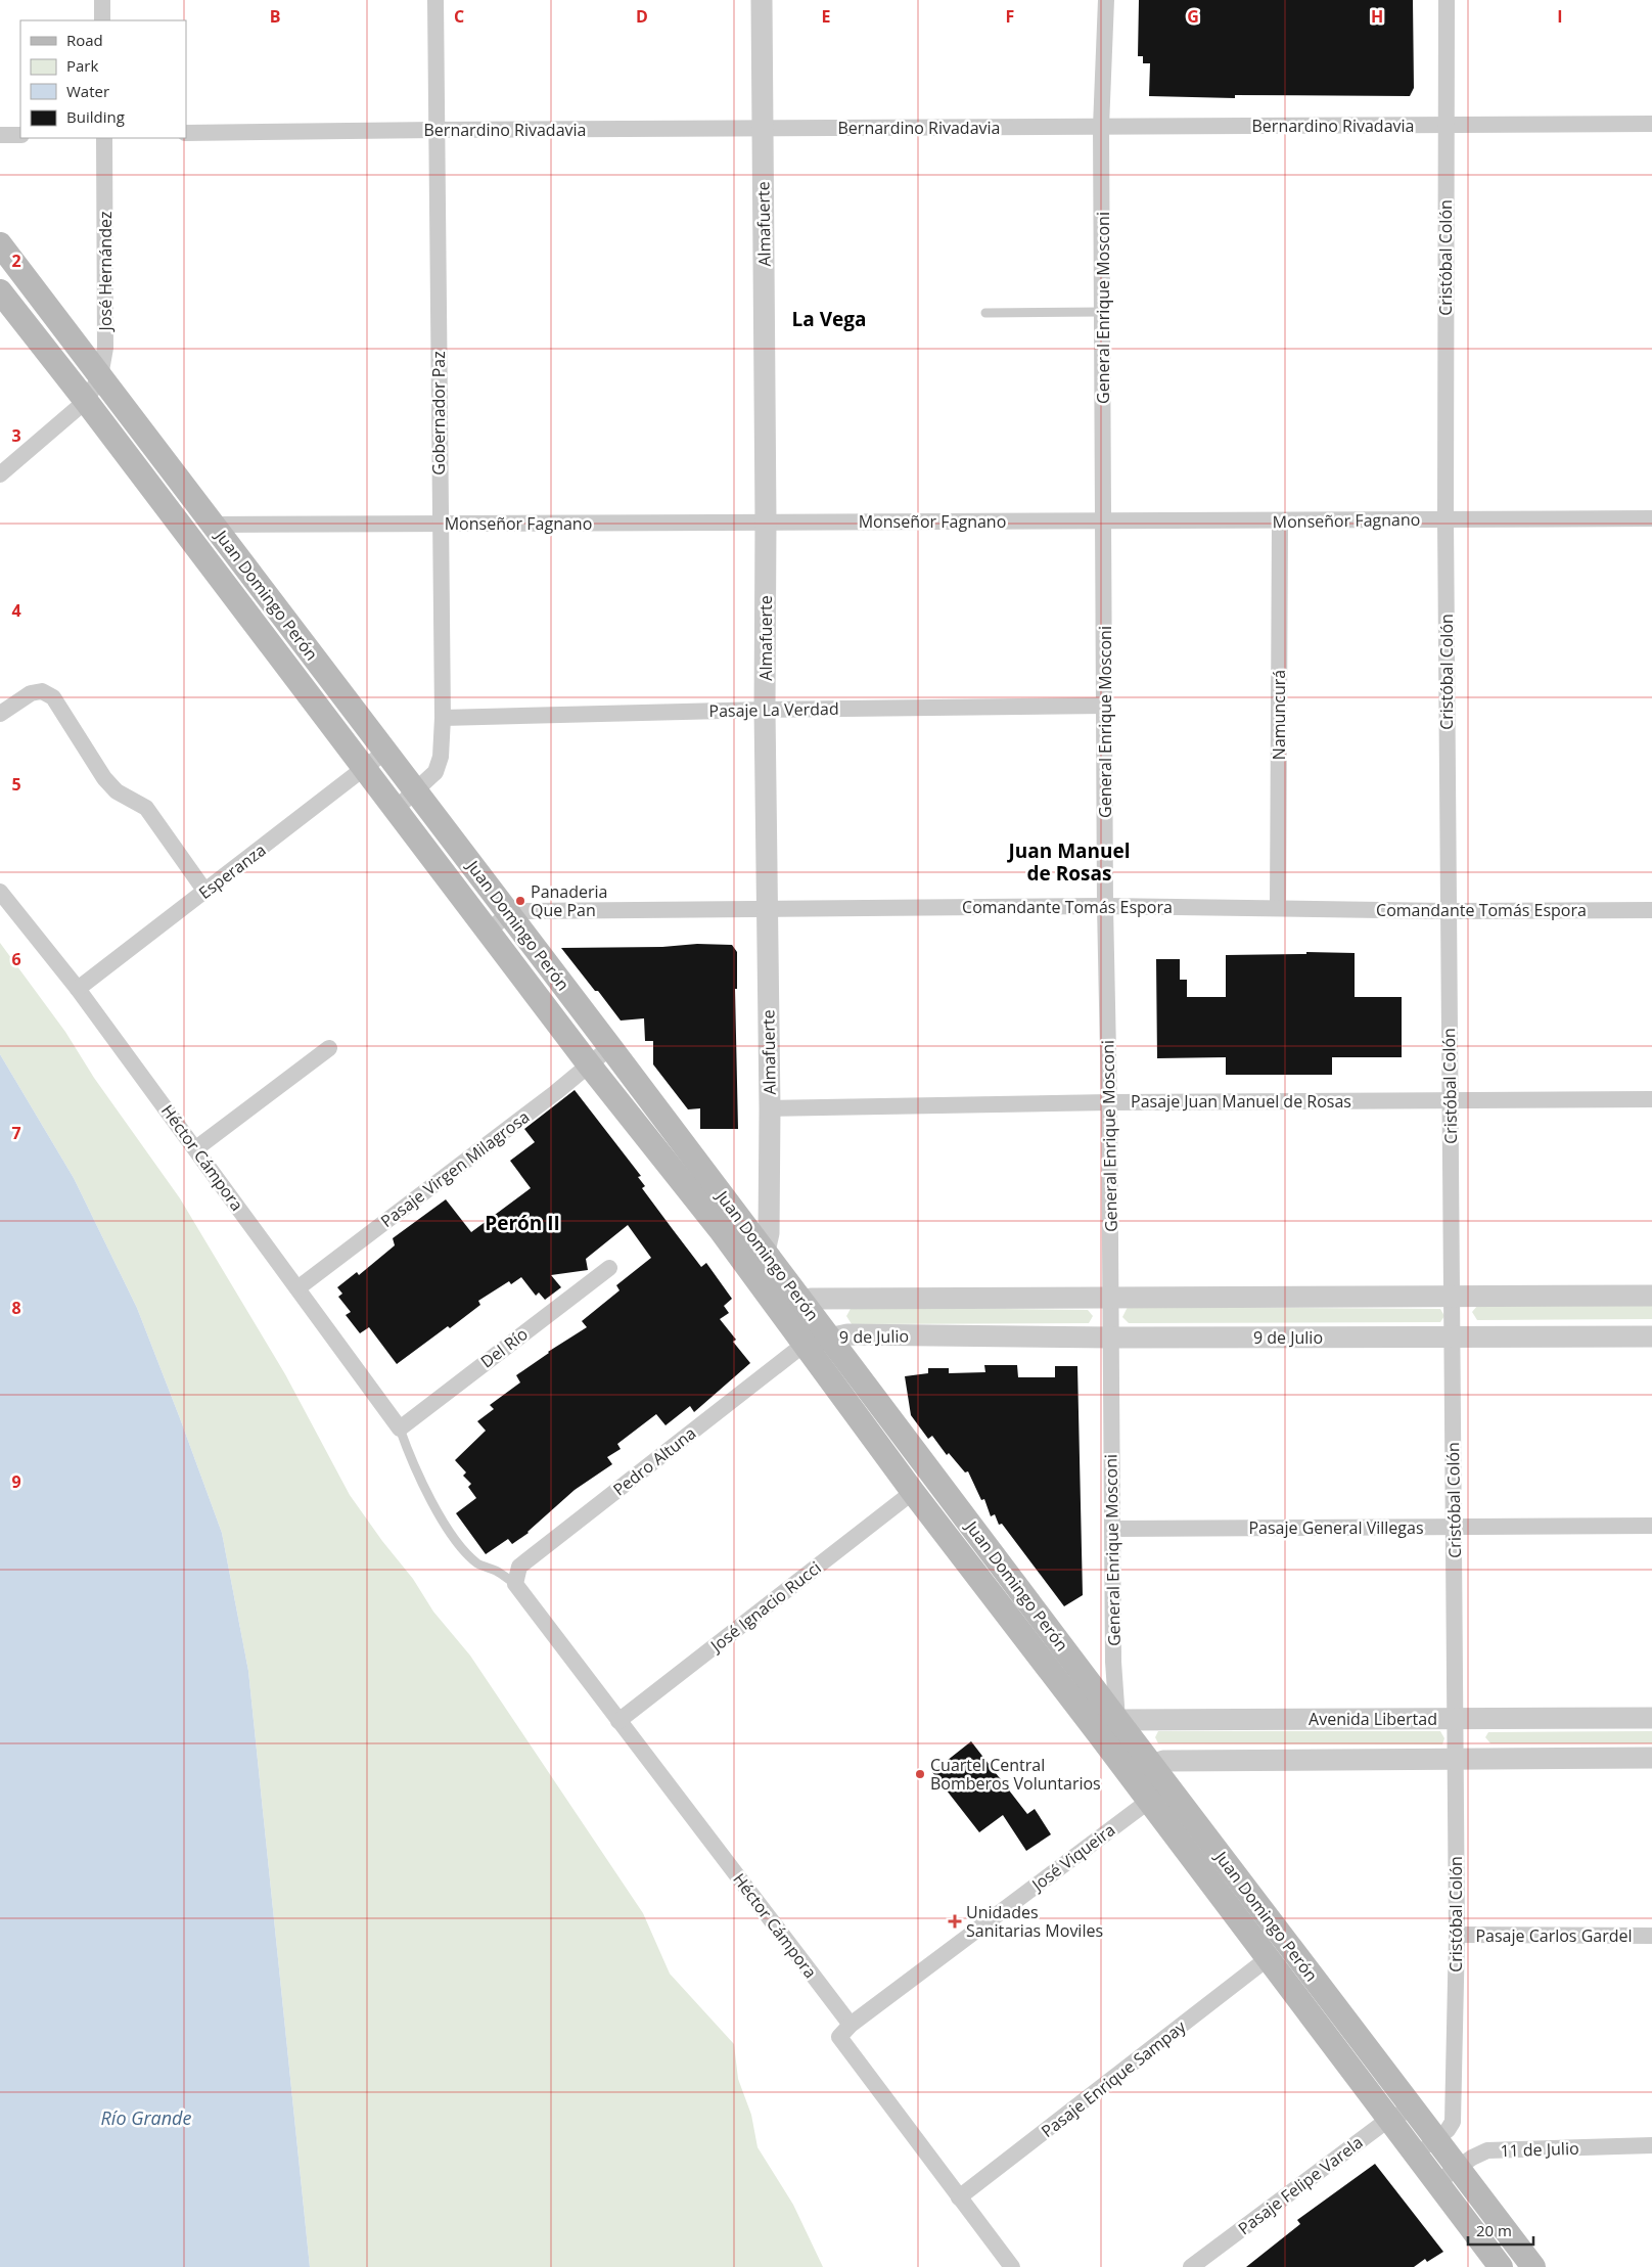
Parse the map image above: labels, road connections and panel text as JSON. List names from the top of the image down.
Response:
{
  "streets": {
    "main road": ["Juan Domingo Perón"],
    "street": [
      "Bernardino Rivadavia",
      "Almafuerte",
      "Cristóbal Colón",
      "José Hernández",
      "General Enrique Mosconi",
      "Gobernador Paz",
      "Monseñor Fagnano",
      "Pasaje La Verdad",
      "Namuncurá",
      "Esperanza",
      "Comandante Tomás Espora",
      "Pasaje Juan Manuel de Rosas",
      "Héctor Cámpora",
      "Pasaje Virgen Milagrosa",
      "9 de Julio",
      "Del Río",
      "Pedro Altuna",
      "Pasaje General Villegas",
      "José Ignacio Rucci",
      "Avenida Libertad",
      "José Viqueira",
      "Pasaje Carlos Gardel",
      "Pasaje Enrique Sampay",
      "11 de Julio",
      "Pasaje Felipe Varela"
    ]
  },
  "crossings": [
    ["Bernardino Rivadavia", "Almafuerte"],
    ["Bernardino Rivadavia", "Cristóbal Colón"],
    ["Bernardino Rivadavia", "General Enrique Mosconi"],
    ["Bernardino Rivadavia", "Gobernador Paz"],
    ["Almafuerte", "Monseñor Fagnano"],
    ["Almafuerte", "Juan Domingo Perón"],
    ["Almafuerte", "Pasaje La Verdad"],
    ["Almafuerte", "Comandante Tomás Espora"],
    ["Almafuerte", "Pasaje Juan Manuel de Rosas"],
    ["Cristóbal Colón", "Monseñor Fagnano"],
    ["Cristóbal Colón", "Juan Domingo Perón"],
    ["Cristóbal Colón", "Comandante Tomás Espora"],
    ["Cristóbal Colón", "Pasaje Juan Manuel de Rosas"],
    ["Cristóbal Colón", "9 de Julio"],
    ["Cristóbal Colón", "Pasaje General Villegas"],
    ["Cristóbal Colón", "Avenida Libertad"],
    ["Cristóbal Colón", "Pasaje Carlos Gardel"],
    ["José Hernández", "Juan Domingo Perón"],
    ["General Enrique Mosconi", "Monseñor Fagnano"],
    ["General Enrique Mosconi", "Juan Domingo Perón"],
    ["General Enrique Mosconi", "Pasaje La Verdad"],
    ["General Enrique Mosconi", "Comandante Tomás Espora"],
    ["General Enrique Mosconi", "Pasaje Juan Manuel de Rosas"],
    ["General Enrique Mosconi", "9 de Julio"],
    ["General Enrique Mosconi", "Pasaje General Villegas"],
    ["General Enrique Mosconi", "Avenida Libertad"],
    ["Gobernador Paz", "Monseñor Fagnano"],
    ["Gobernador Paz", "Juan Domingo Perón"],
    ["Gobernador Paz", "Pasaje La Verdad"],
    ["Monseñor Fagnano", "Juan Domingo Perón"],
    ["Monseñor Fagnano", "Namuncurá"],
    ["Juan Domingo Perón", "Esperanza"],
    ["Juan Domingo Perón", "Comandante Tomás Espora"],
    ["Juan Domingo Perón", "Pasaje Virgen Milagrosa"],
    ["Juan Domingo Perón", "9 de Julio"],
    ["Juan Domingo Perón", "Pedro Altuna"],
    ["Juan Domingo Perón", "José Ignacio Rucci"],
    ["Juan Domingo Perón", "Avenida Libertad"],
    ["Juan Domingo Perón", "José Viqueira"],
    ["Juan Domingo Perón", "Pasaje Enrique Sampay"],
    ["Juan Domingo Perón", "11 de Julio"],
    ["Juan Domingo Perón", "Pasaje Felipe Varela"],
    ["Namuncurá", "Comandante Tomás Espora"],
    ["Esperanza", "Héctor Cámpora"],
    ["Héctor Cámpora", "Pasaje Virgen Milagrosa"],
    ["Héctor Cámpora", "Del Río"],
    ["Héctor Cámpora", "Pedro Altuna"],
    ["Héctor Cámpora", "José Ignacio Rucci"],
    ["Héctor Cámpora", "José Viqueira"],
    ["9 de Julio", "Pedro Altuna"]
  ],
  "districts": ["La Vega", "Juan Manuel de Rosas", "Perón II"],
  "water": ["Río Grande"],
  "places": {
    "other": ["Panaderia Que Pan", "Cuartel Central Bomberos Voluntarios"],
    "health": ["Unidades Sanitarias Moviles"]
  },
  "legend": [
    "Road",
    "Park",
    "Water",
    "Building"
  ],
  "scale_bar": "20 m",
  "grid": {
    "columns": [
      "B",
      "C",
      "D",
      "E",
      "F",
      "G",
      "H",
      "I"
    ],
    "rows": [
      "2",
      "3",
      "4",
      "5",
      "6",
      "7",
      "8",
      "9"
    ]
  }
}
